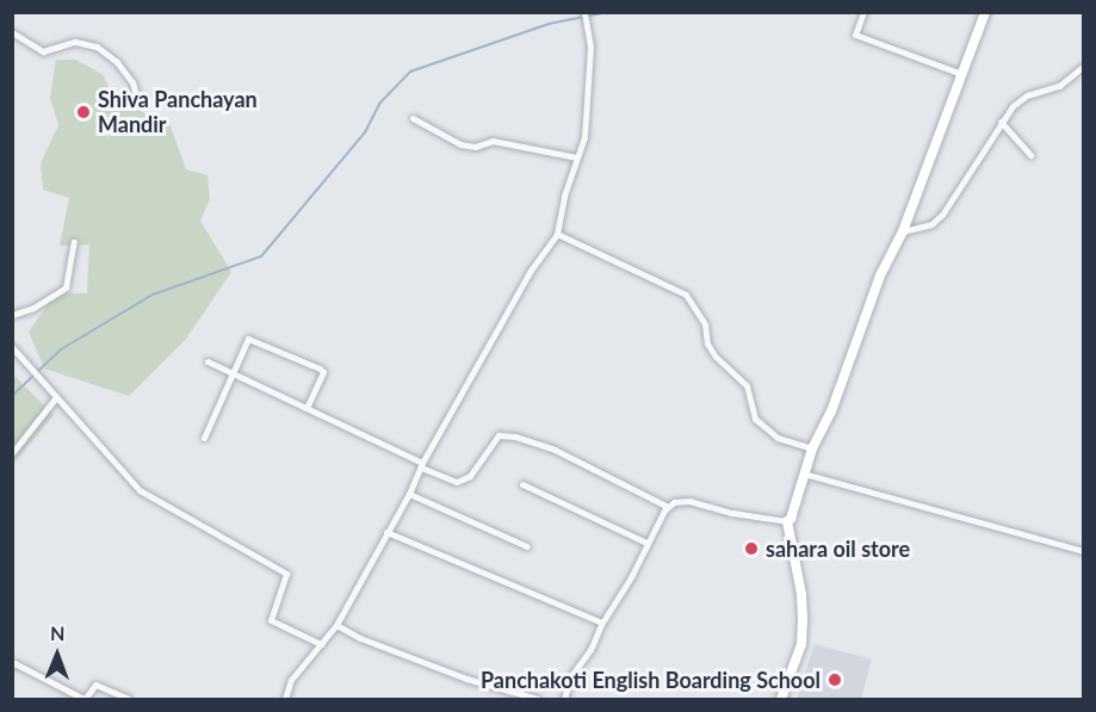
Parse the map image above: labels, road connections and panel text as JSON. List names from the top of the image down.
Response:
{
  "places": ["Shiva Panchayan Mandir", "sahara oil store", "Panchakoti English Boarding School"],
  "north": "top"
}
